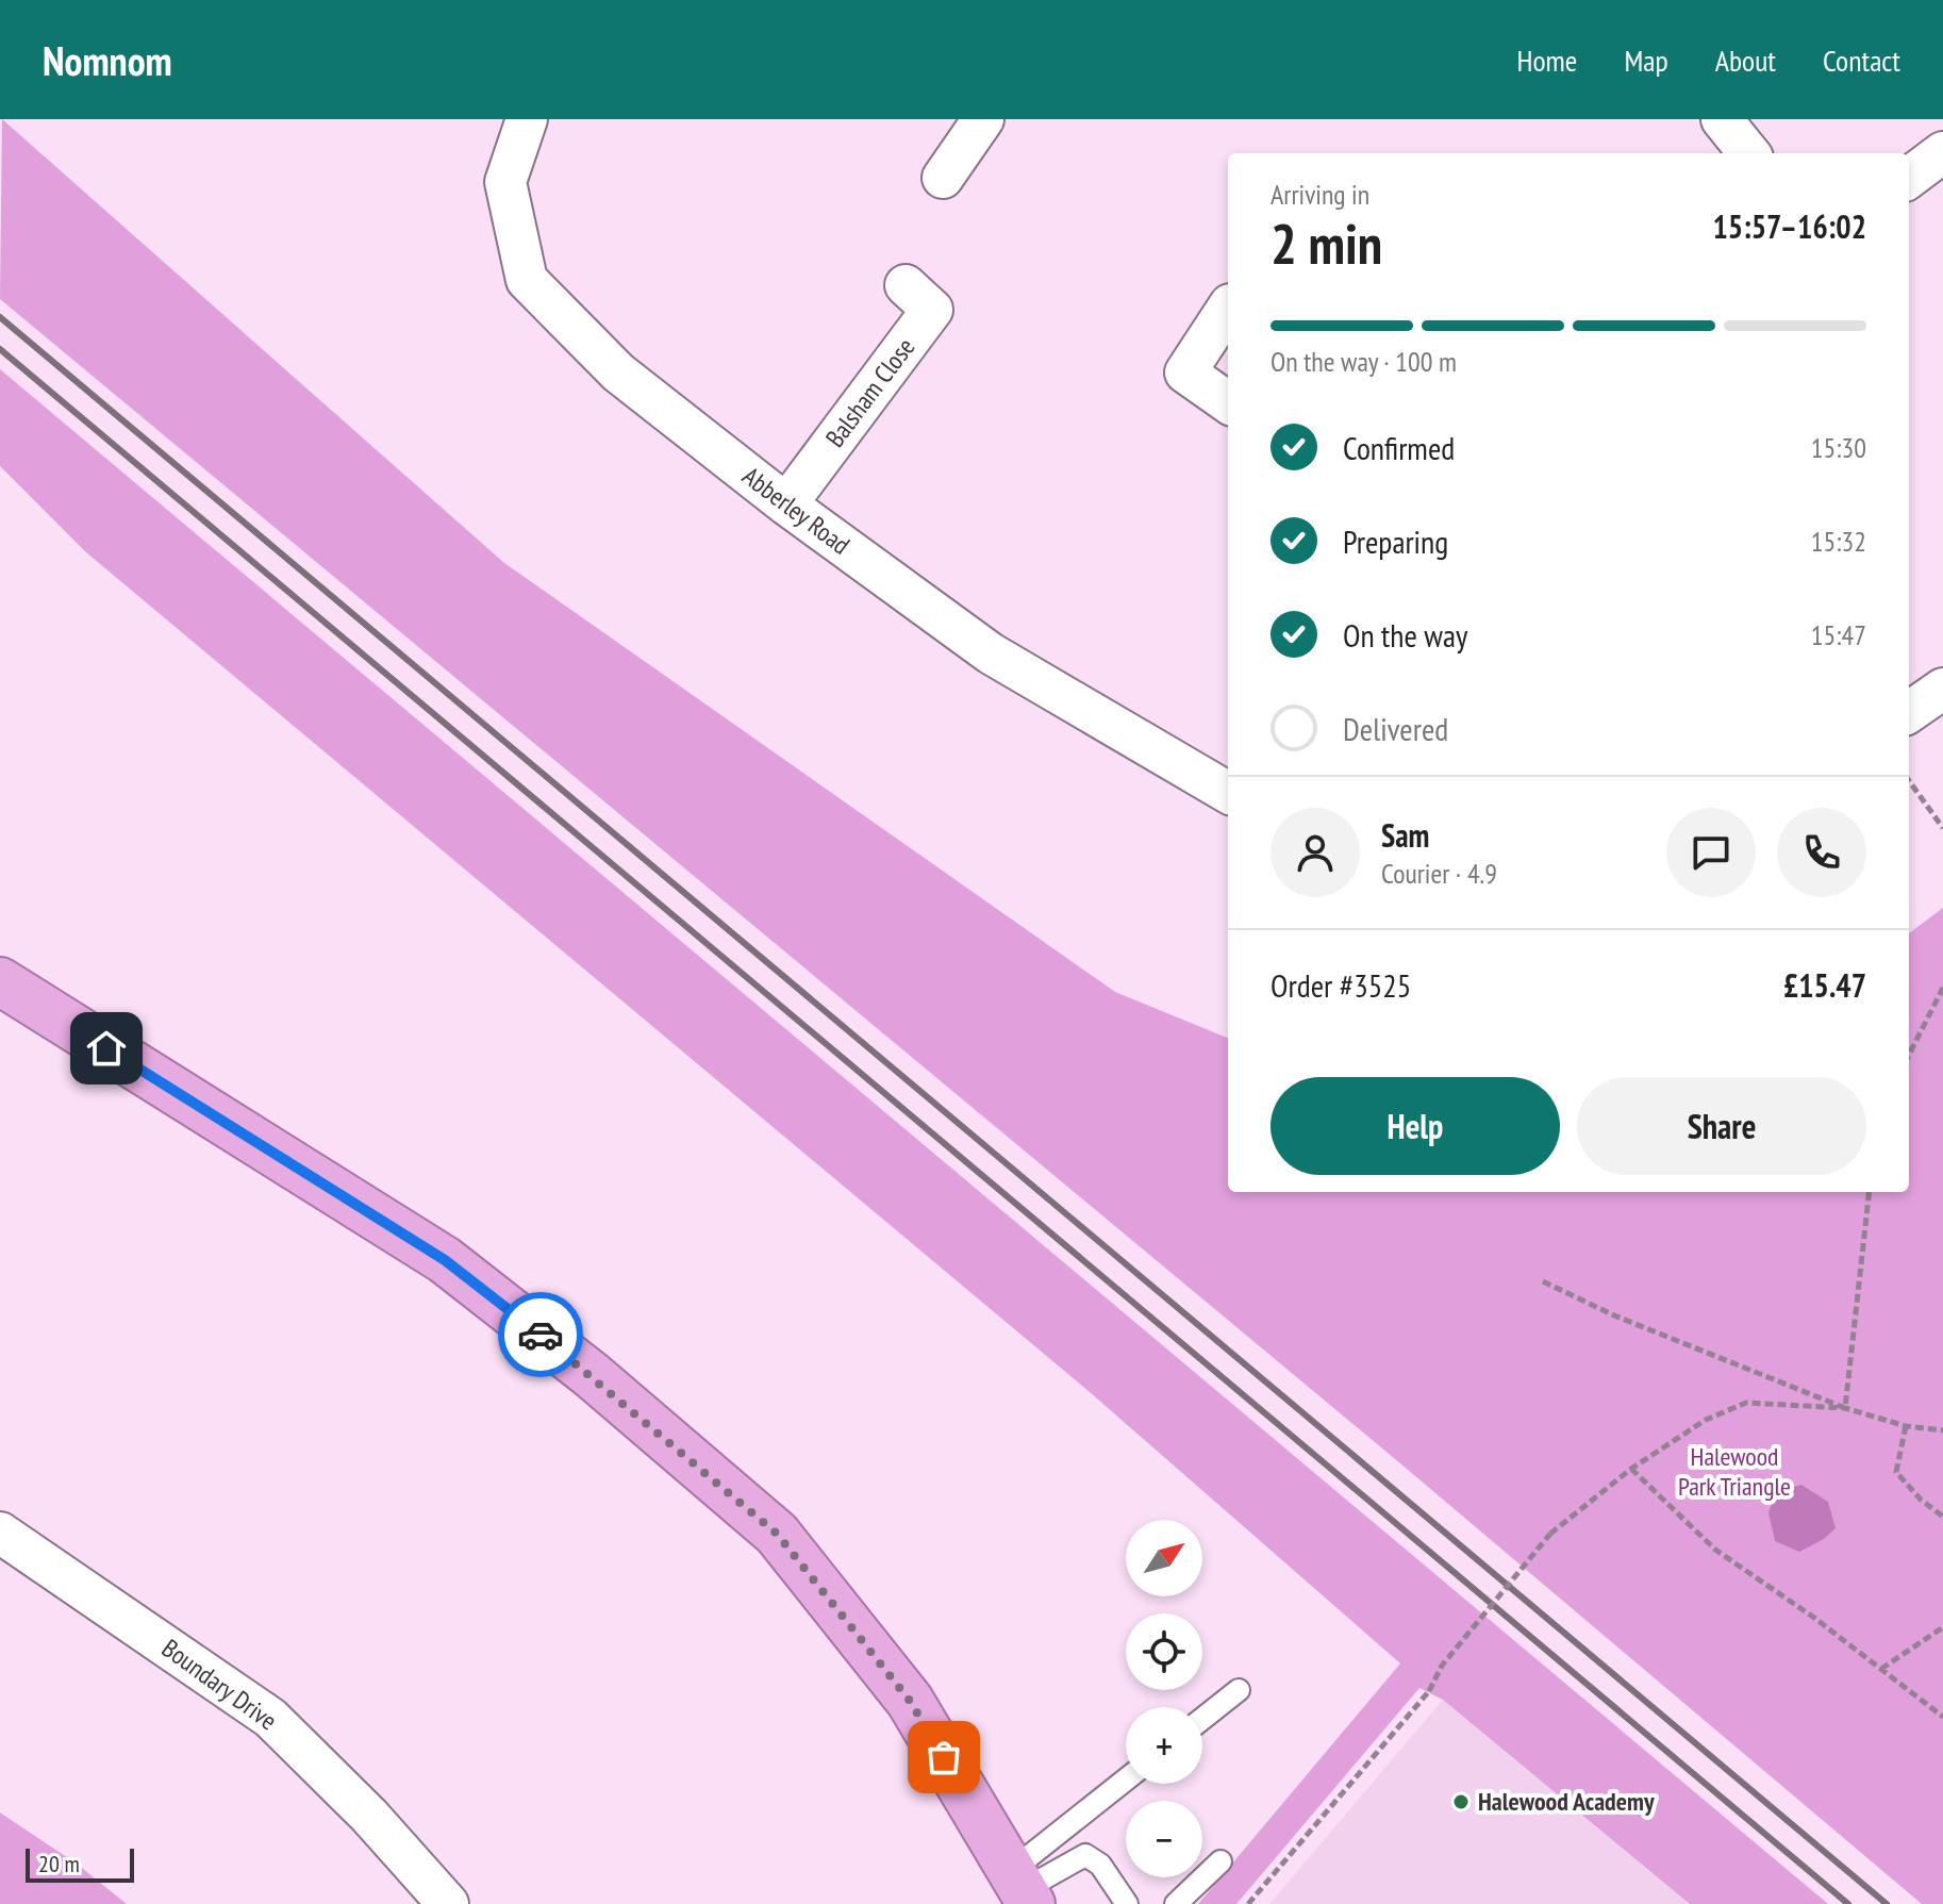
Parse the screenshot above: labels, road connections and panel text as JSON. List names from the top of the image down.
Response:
{
  "streets": {
    "street": ["Balsham Close", "Abberley Road", "Boundary Drive"]
  },
  "crossings": [
    ["Balsham Close", "Abberley Road"]
  ],
  "parks": ["Halewood Park Triangle"],
  "places": ["Halewood Academy"],
  "scale_bar": "20 m",
  "north": "top right",
  "page": {
    "header": "Nomnom",
    "nav": [
      "Home",
      "Map",
      "About",
      "Contact"
    ],
    "heading": ["2 min", "Arriving in", "15:57–16:02"],
    "panel": [
      "Sam",
      "Courier · 4.9",
      "Order #3525",
      "£15.47"
    ],
    "bar": "On the way · 100 m",
    "list": [
      ["Confirmed", "15:30"],
      ["Preparing", "15:32"],
      ["On the way", "15:47"],
      "Delivered"
    ],
    "buttons": ["Help", "Share"],
    "map_buttons": ["+", "−"],
    "scale": "20 m"
  }
}
